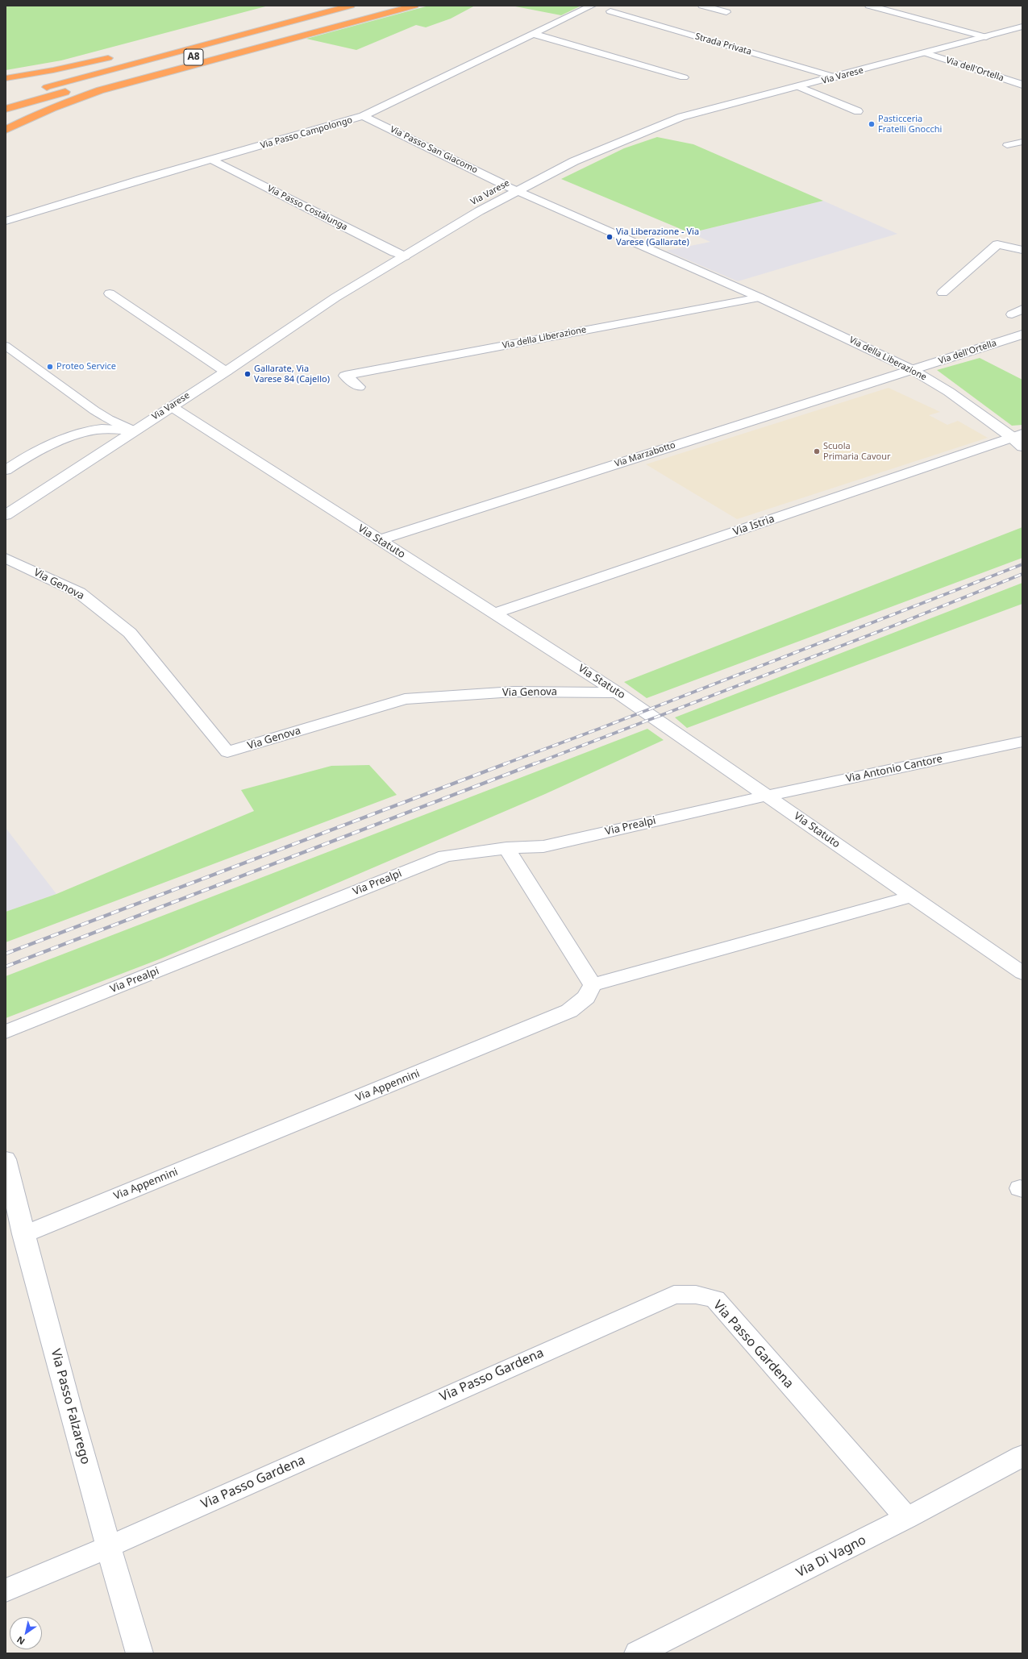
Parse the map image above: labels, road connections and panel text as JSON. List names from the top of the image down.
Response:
{
  "streets": {
    "highway": ["A8"],
    "street": [
      "Strada Privata",
      "Via dell'Ortella",
      "Via Varese",
      "Via Passo Campolongo",
      "Via Passo San Giacomo",
      "Via Passo Costalunga",
      "Via della Liberazione",
      "Via Marzabotto",
      "Via Istria",
      "Via Statuto",
      "Via Genova",
      "Via Antonio Cantore",
      "Via Prealpi",
      "Via Appennini",
      "Via Passo Gardena",
      "Via Passo Falzarego",
      "Via Di Vagno"
    ]
  },
  "crossings": [
    ["Strada Privata", "Via Varese"],
    ["Via dell'Ortella", "Via Varese"],
    ["Via dell'Ortella", "Via della Liberazione"],
    ["Via dell'Ortella", "Via Marzabotto"],
    ["Via Varese", "Via Passo San Giacomo"],
    ["Via Varese", "Via Passo Costalunga"],
    ["Via Varese", "Via della Liberazione"],
    ["Via Varese", "Via Statuto"],
    ["Via Passo Campolongo", "Via Passo San Giacomo"],
    ["Via Passo Campolongo", "Via Passo Costalunga"],
    ["Via Passo San Giacomo", "Via della Liberazione"],
    ["Via della Liberazione", "Via Marzabotto"],
    ["Via della Liberazione", "Via Istria"],
    ["Via Marzabotto", "Via Statuto"],
    ["Via Istria", "Via Statuto"],
    ["Via Statuto", "Via Genova"],
    ["Via Statuto", "Via Antonio Cantore"],
    ["Via Statuto", "Via Prealpi"],
    ["Via Antonio Cantore", "Via Prealpi"],
    ["Via Appennini", "Via Passo Falzarego"],
    ["Via Passo Gardena", "Via Passo Falzarego"],
    ["Via Passo Gardena", "Via Di Vagno"]
  ],
  "places": [
    "Pasticceria Fratelli Gnocchi",
    "Via Liberazione - Via Varese (Gallarate)",
    "Proteo Service",
    "Gallarate, Via Varese 84 (Cajello)",
    "Scuola Primaria Cavour"
  ],
  "north": "bottom left"
}
